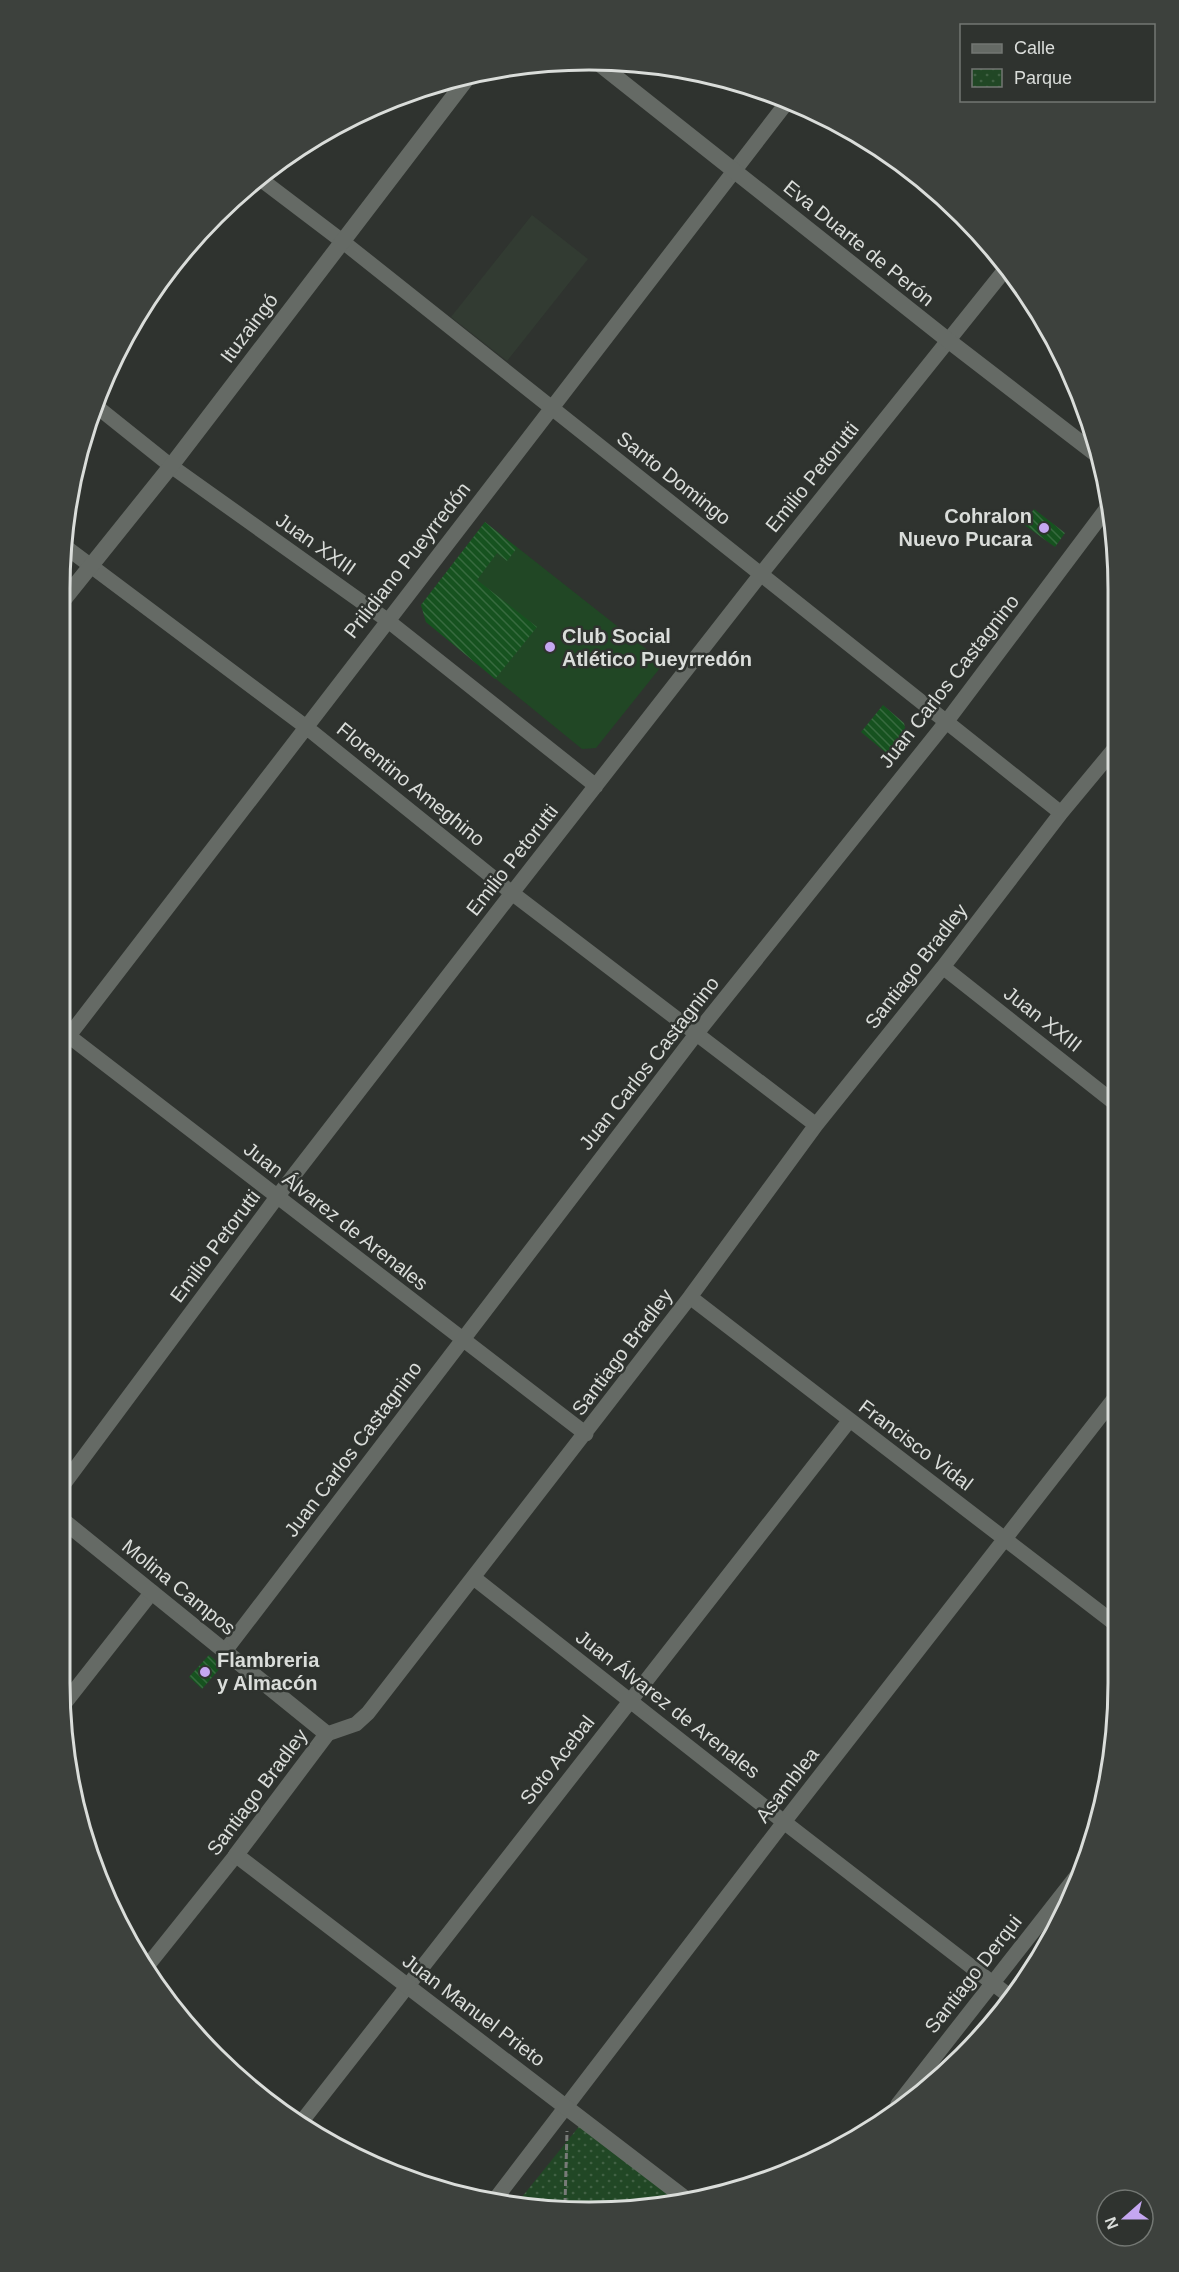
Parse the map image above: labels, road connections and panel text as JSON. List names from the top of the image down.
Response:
{
  "streets": {
    "street": [
      "Eva Duarte de Perón",
      "Ituzaingó",
      "Emilio Petorutti",
      "Santo Domingo",
      "Juan XXIII",
      "Prilidiano Pueyrredón",
      "Juan Carlos Castagnino",
      "Florentino Ameghino",
      "Santiago Bradley",
      "Juan Álvarez de Arenales",
      "Francisco Vidal",
      "Molina Campos",
      "Soto Acebal",
      "Asamblea",
      "Santiago Derqui",
      "Juan Manuel Prieto"
    ]
  },
  "crossings": [
    ["Eva Duarte de Perón", "Emilio Petorutti"],
    ["Eva Duarte de Perón", "Prilidiano Pueyrredón"],
    ["Ituzaingó", "Santo Domingo"],
    ["Ituzaingó", "Juan XXIII"],
    ["Ituzaingó", "Florentino Ameghino"],
    ["Emilio Petorutti", "Santo Domingo"],
    ["Emilio Petorutti", "Juan XXIII"],
    ["Emilio Petorutti", "Florentino Ameghino"],
    ["Emilio Petorutti", "Juan Álvarez de Arenales"],
    ["Santo Domingo", "Prilidiano Pueyrredón"],
    ["Santo Domingo", "Juan Carlos Castagnino"],
    ["Santo Domingo", "Santiago Bradley"],
    ["Juan XXIII", "Prilidiano Pueyrredón"],
    ["Juan XXIII", "Santiago Bradley"],
    ["Prilidiano Pueyrredón", "Florentino Ameghino"],
    ["Juan Carlos Castagnino", "Florentino Ameghino"],
    ["Juan Carlos Castagnino", "Juan Álvarez de Arenales"],
    ["Juan Carlos Castagnino", "Molina Campos"],
    ["Florentino Ameghino", "Santiago Bradley"],
    ["Santiago Bradley", "Juan Álvarez de Arenales"],
    ["Santiago Bradley", "Francisco Vidal"],
    ["Santiago Bradley", "Molina Campos"],
    ["Santiago Bradley", "Juan Manuel Prieto"],
    ["Juan Álvarez de Arenales", "Soto Acebal"],
    ["Juan Álvarez de Arenales", "Asamblea"],
    ["Juan Álvarez de Arenales", "Santiago Derqui"],
    ["Francisco Vidal", "Soto Acebal"],
    ["Francisco Vidal", "Asamblea"],
    ["Soto Acebal", "Juan Manuel Prieto"],
    ["Asamblea", "Juan Manuel Prieto"]
  ],
  "places": ["Cohralon Nuevo Pucara", "Club Social Atlético Pueyrredón", "Flambreria y Almacón"],
  "legend": ["Calle", "Parque"],
  "north": "left"
}
